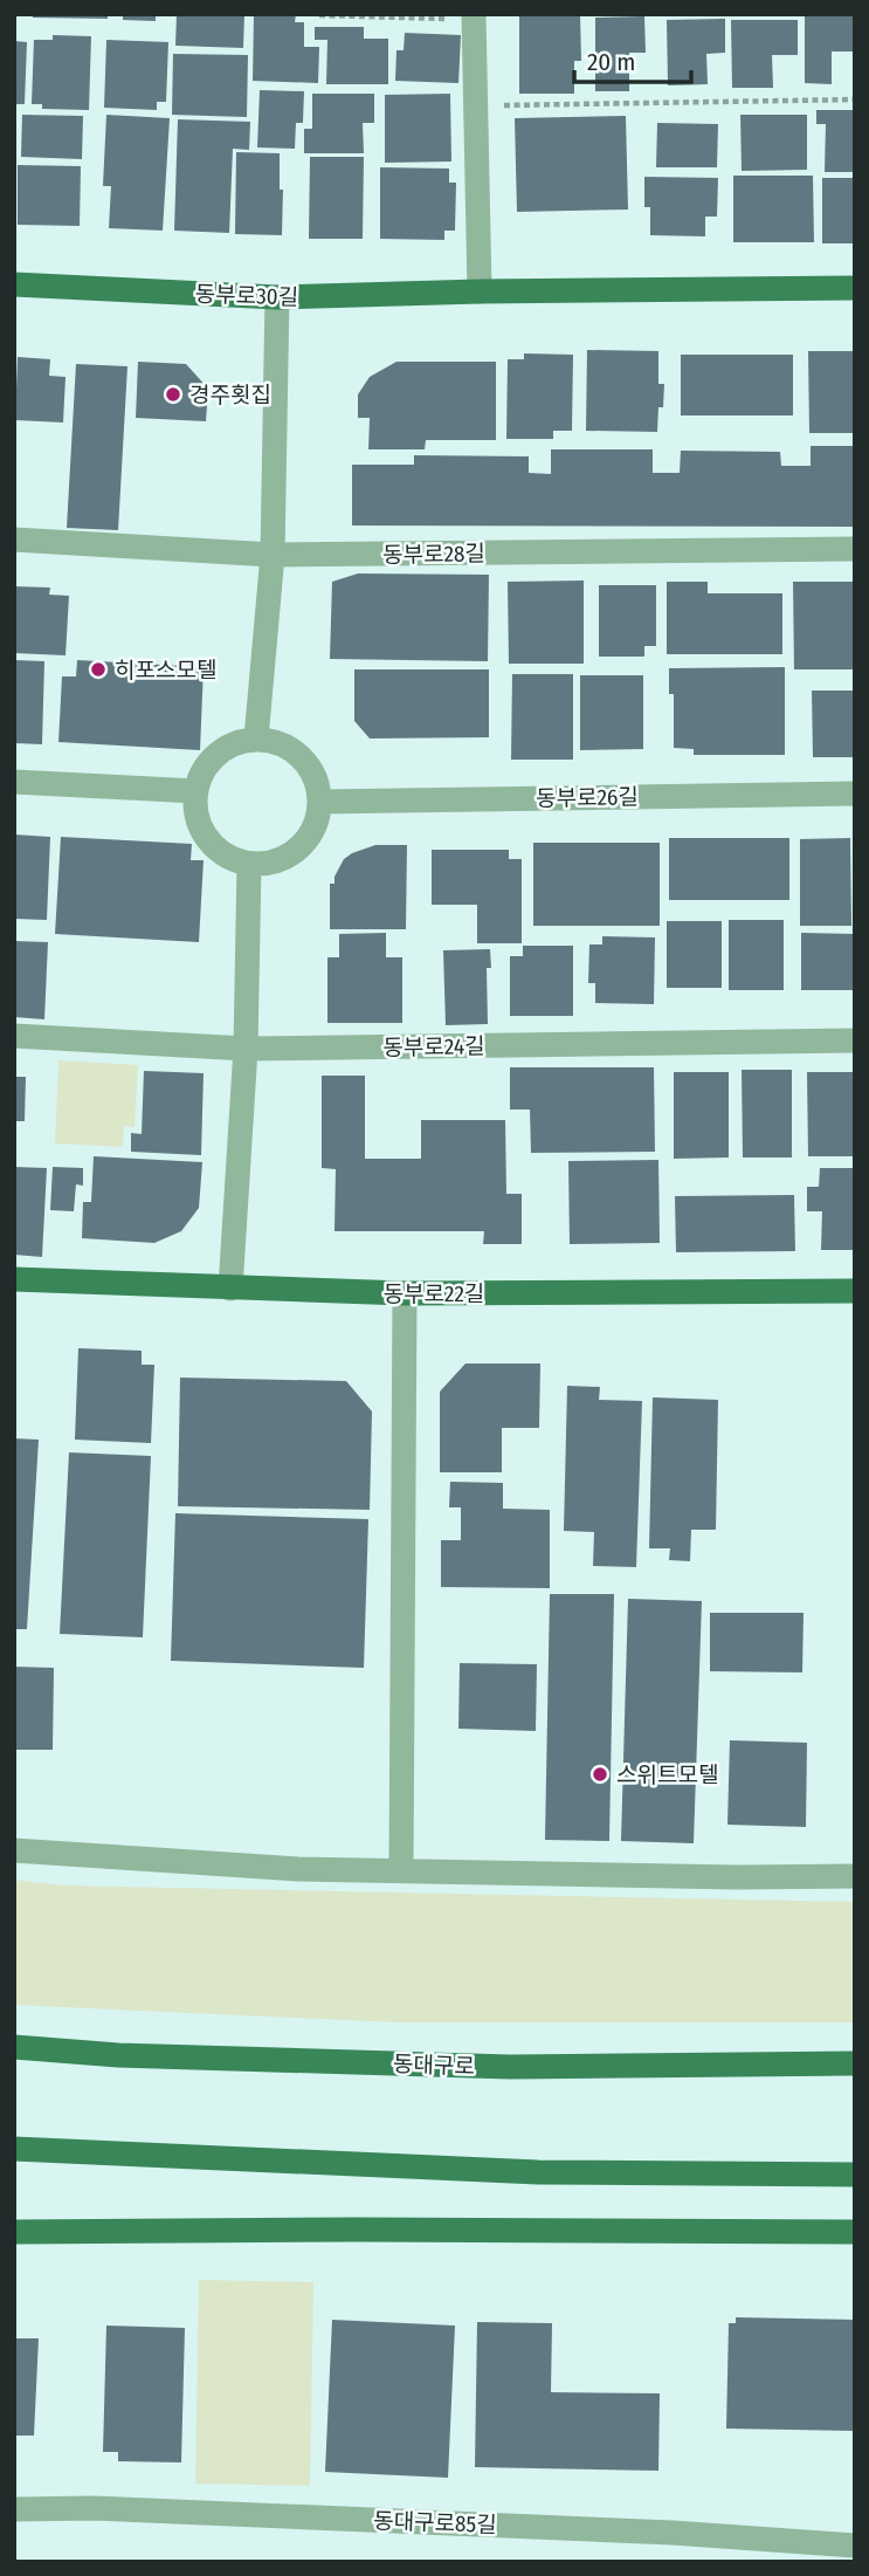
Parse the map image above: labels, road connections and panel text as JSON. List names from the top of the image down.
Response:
{
  "streets": {
    "main road": ["동부로30길", "동부로22길", "동대구로"],
    "street": [
      "동부로28길",
      "동부로26길",
      "동부로24길",
      "동대구로85길"
    ]
  },
  "places": ["경주횟집", "히포스모텔", "스위트모텔"],
  "scale_bar": "20 m"
}
